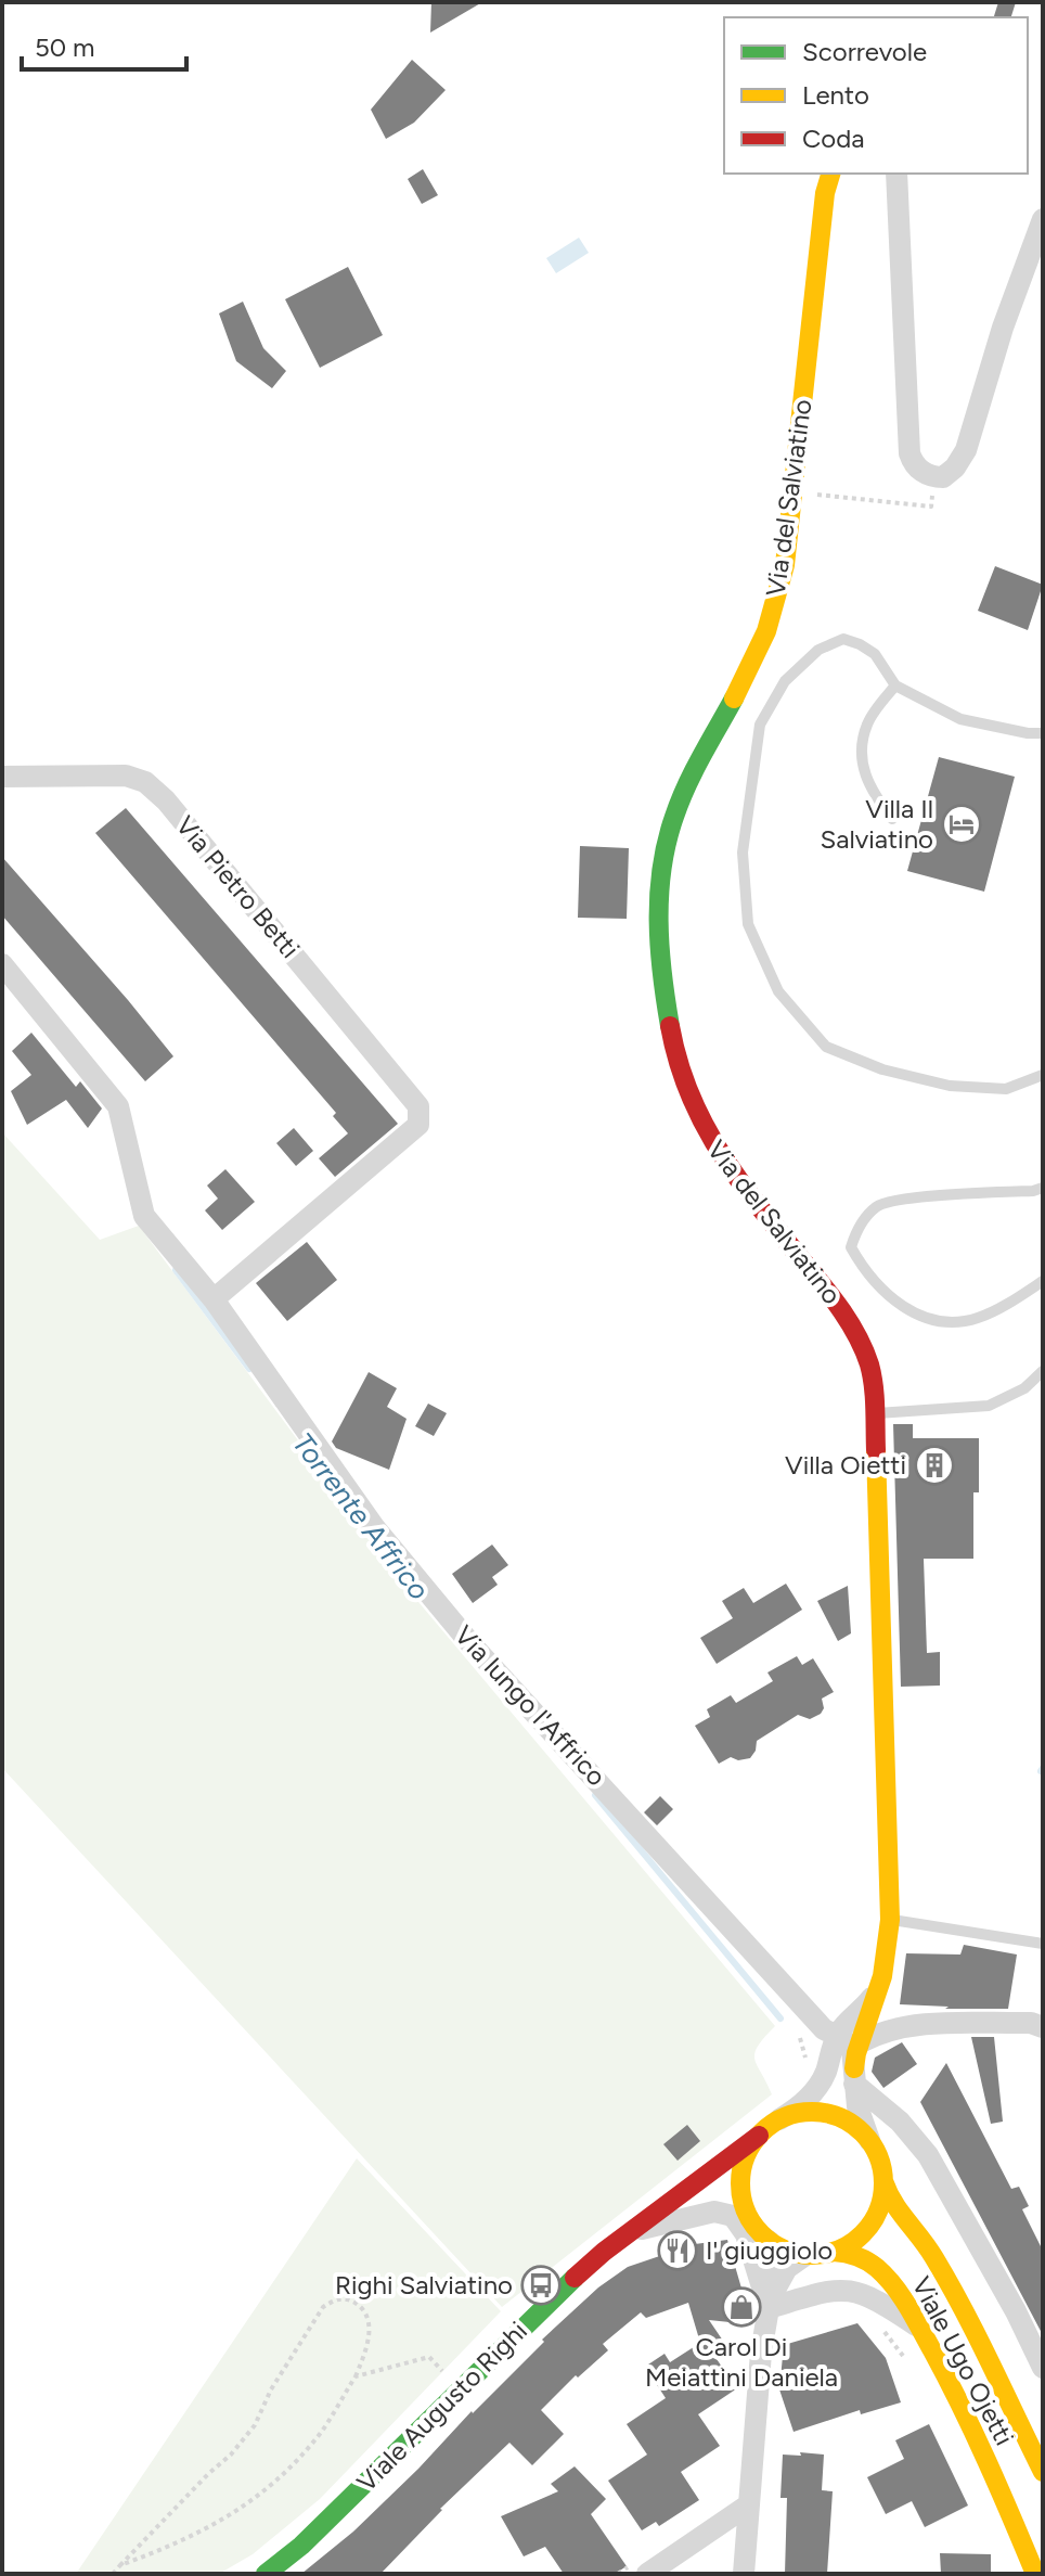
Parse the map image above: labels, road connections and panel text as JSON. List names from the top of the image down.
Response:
{
  "streets": {
    "street": [
      "Via del Salviatino",
      "Via Pietro Betti",
      "Via lungo l'Affrico",
      "Viale Ugo Ojetti",
      "Viale Augusto Righi"
    ]
  },
  "crossings": [
    ["Via del Salviatino", "Via lungo l'Affrico"],
    ["Via Pietro Betti", "Via lungo l'Affrico"],
    ["Via lungo l'Affrico", "Viale Ugo Ojetti"],
    ["Via lungo l'Affrico", "Viale Augusto Righi"],
    ["Viale Ugo Ojetti", "Viale Augusto Righi"]
  ],
  "water": ["Torrente Affrico"],
  "places": {
    "hotel": ["Villa Il Salviatino"],
    "building": ["Villa Oietti"],
    "restaurant": ["I' giuggiolo"],
    "bus stop": ["Righi Salviatino"],
    "shop": ["Carol Di Meiattini Daniela"]
  },
  "legend": ["Scorrevole", "Lento", "Coda"],
  "scale_bar": "50 m"
}
